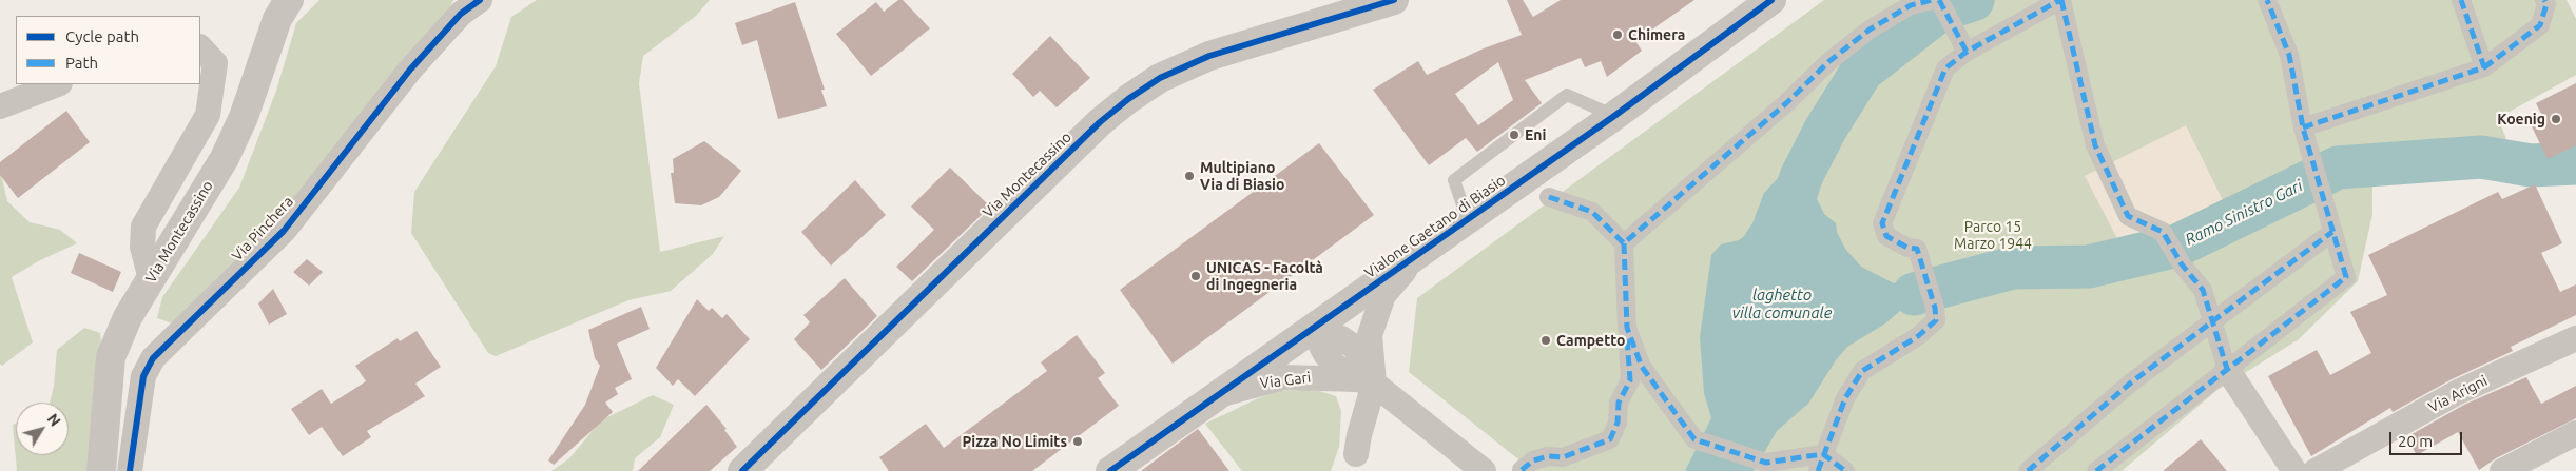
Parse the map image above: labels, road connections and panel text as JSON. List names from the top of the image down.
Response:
{
  "streets": {
    "street": [
      "Via Montecassino",
      "Vialone Gaetano di Biasio",
      "Via Pinchera",
      "Via Gari",
      "Via Arigni"
    ]
  },
  "crossings": [
    ["Vialone Gaetano di Biasio", "Via Gari"]
  ],
  "water": ["Ramo Sinistro Gari", "laghetto villa comunale"],
  "parks": ["Parco 15 Marzo 1944"],
  "places": [
    "Chimera",
    "Koenig",
    "Eni",
    "Multipiano Via di Biasio",
    "UNICAS - Facoltà di Ingegneria",
    "Campetto",
    "Pizza No Limits"
  ],
  "legend": ["Cycle path", "Path"],
  "scale_bar": "20 m",
  "north": "top right"
}
